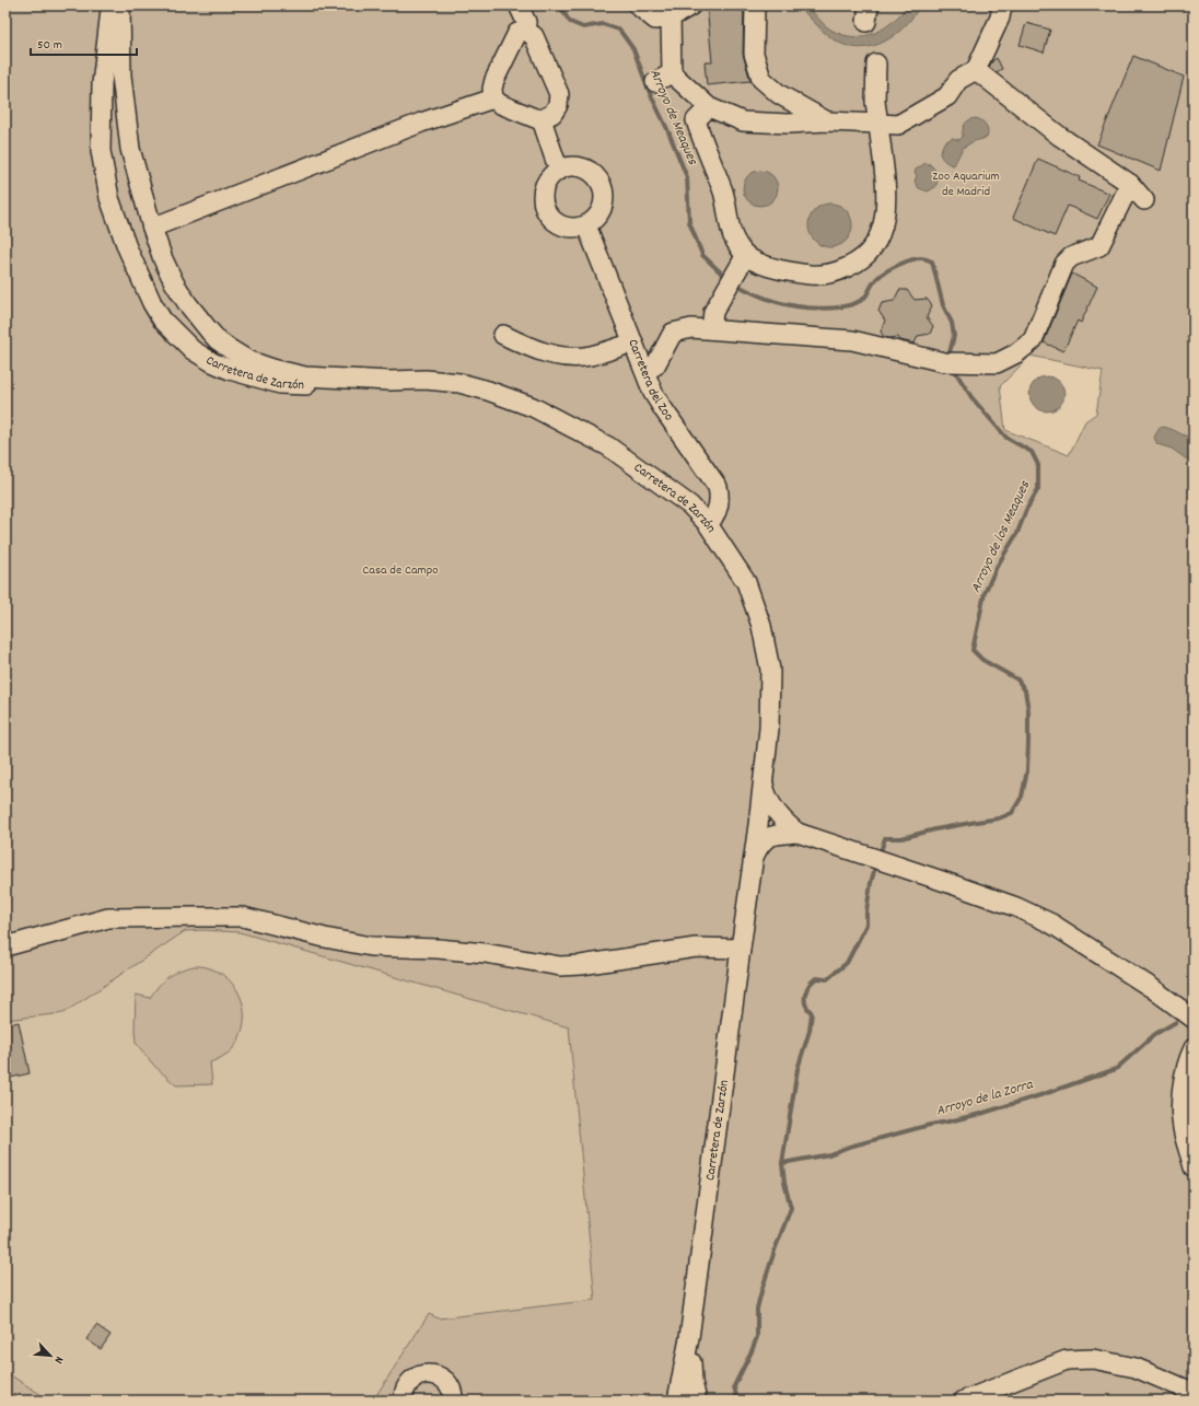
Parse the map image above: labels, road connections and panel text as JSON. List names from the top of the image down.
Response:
{
  "streets": {
    "street": ["Carretera de Zarzón", "Carretera del Zoo"]
  },
  "crossings": [
    ["Carretera de Zarzón", "Carretera del Zoo"]
  ],
  "water": ["Arroyo de Meaques", "Arroyo de los Meaques", "Arroyo de la Zorra"],
  "parks": ["Zoo Aquarium de Madrid", "Casa de Campo"],
  "scale_bar": "50 m",
  "north": "bottom right"
}
